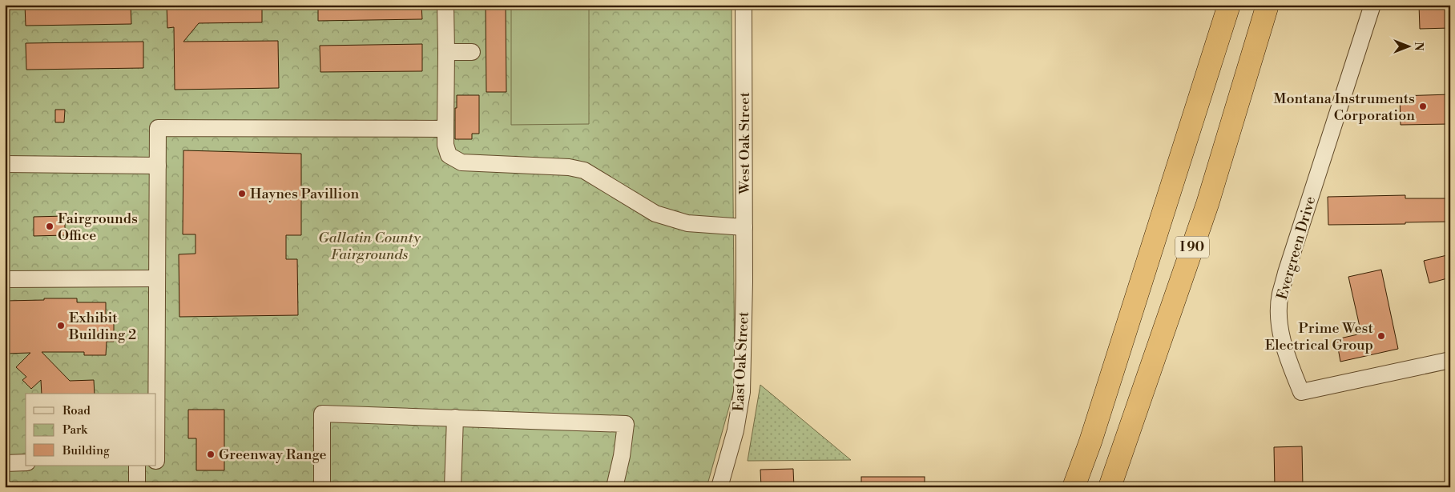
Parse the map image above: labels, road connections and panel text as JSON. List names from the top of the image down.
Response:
{
  "streets": {
    "highway": ["I 90"],
    "street": ["West Oak Street", "Evergreen Drive", "East Oak Street"]
  },
  "crossings": [
    ["West Oak Street", "East Oak Street"]
  ],
  "parks": ["Gallatin County Fairgrounds"],
  "places": [
    "Montana Instruments Corporation",
    "Haynes Pavillion",
    "Fairgrounds Office",
    "Exhibit Building 2",
    "Prime West Electrical Group",
    "Greenway Range"
  ],
  "legend": ["Road", "Park", "Building"],
  "north": "right"
}
